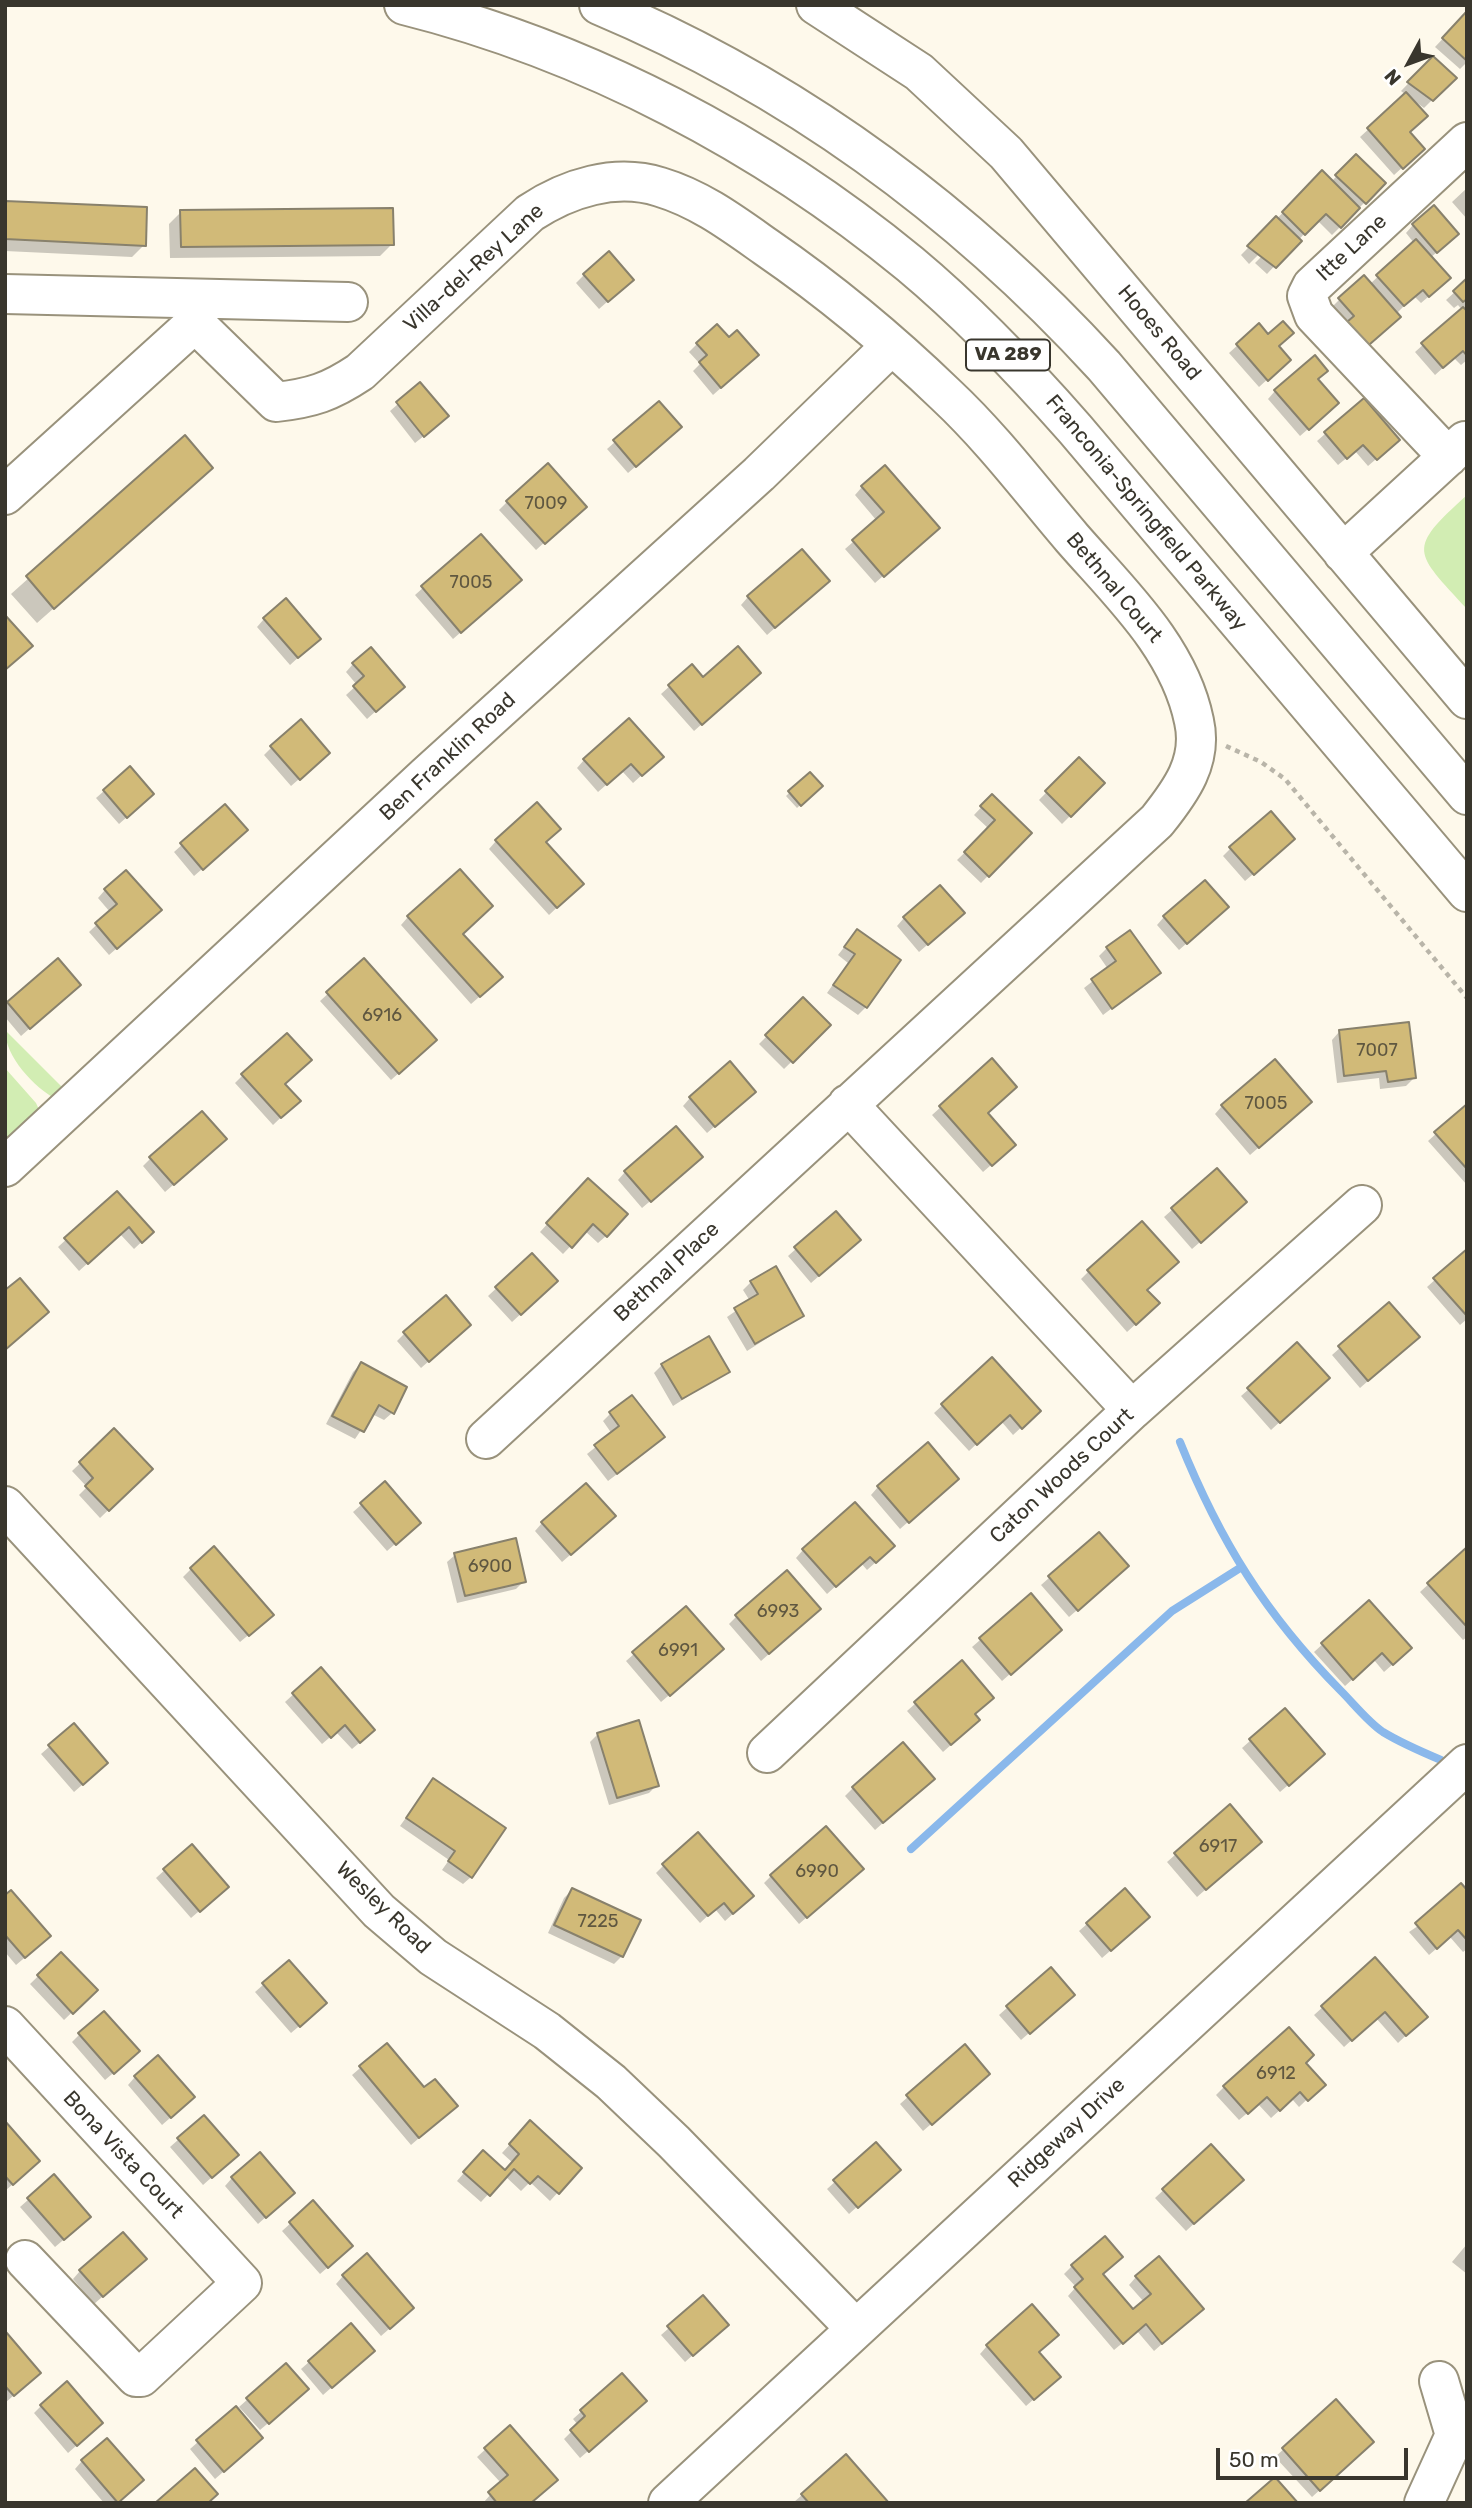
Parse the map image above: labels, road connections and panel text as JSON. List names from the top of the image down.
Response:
{
  "streets": {
    "street": [
      "Itte Lane",
      "Villa-del-Rey Lane",
      "Hooes Road",
      "VA 289",
      "Franconia-Springfield Parkway",
      "Bethnal Court",
      "Ben Franklin Road",
      "Bethnal Place",
      "Caton Woods Court",
      "Wesley Road",
      "Ridgeway Drive",
      "Bona Vista Court"
    ]
  },
  "crossings": [
    ["Villa-del-Rey Lane", "Bethnal Court"],
    ["Villa-del-Rey Lane", "Ben Franklin Road"],
    ["Bethnal Court", "Ben Franklin Road"],
    ["Bethnal Court", "Bethnal Place"],
    ["Wesley Road", "Ridgeway Drive"]
  ],
  "house_numbers": [
    "7009",
    "7005",
    "6916",
    "7007",
    "7005",
    "6900",
    "6993",
    "6991",
    "6917",
    "6990",
    "7225",
    "6912"
  ],
  "scale_bar": "50 m",
  "north": "bottom left"
}
